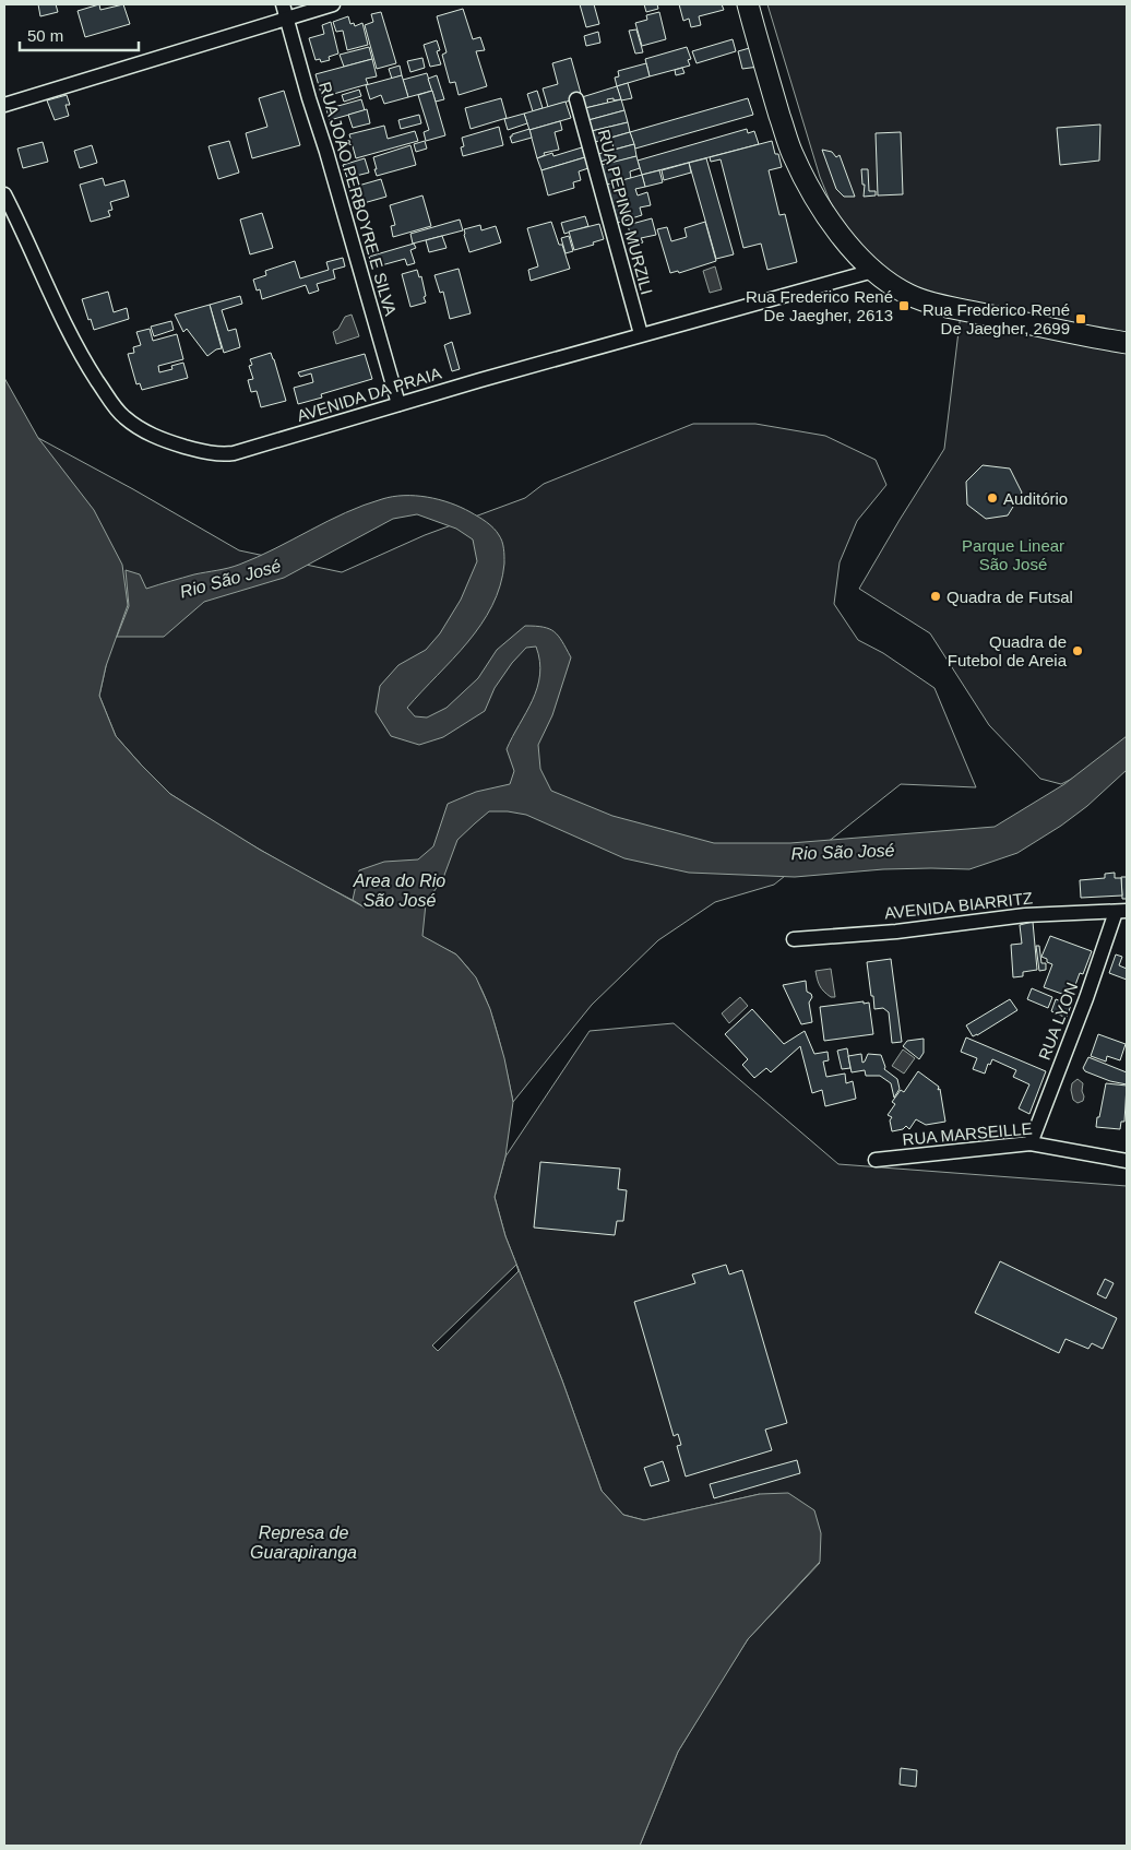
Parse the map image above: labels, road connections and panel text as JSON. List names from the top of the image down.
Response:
{
  "streets": {
    "street": [
      "RUA JOÃO PERBOYRE E SILVA",
      "RUA PEPINO MURZILI",
      "AVENIDA DA PRAIA",
      "AVENIDA BIARRITZ",
      "RUA LYON",
      "RUA MARSEILLE"
    ]
  },
  "crossings": [
    ["RUA JOÃO PERBOYRE E SILVA", "AVENIDA DA PRAIA"],
    ["RUA PEPINO MURZILI", "AVENIDA DA PRAIA"],
    ["AVENIDA BIARRITZ", "RUA LYON"],
    ["RUA LYON", "RUA MARSEILLE"]
  ],
  "water": ["Rio São José", "Area do Rio São José", "Represa de Guarapiranga"],
  "parks": ["Parque Linear São José"],
  "places": {
    "transit": ["Rua Frederico René De Jaegher, 2613", "Rua Frederico René De Jaegher, 2699"],
    "other": ["Auditório", "Quadra de Futsal", "Quadra de Futebol de Areia"]
  },
  "scale_bar": "50 m"
}
